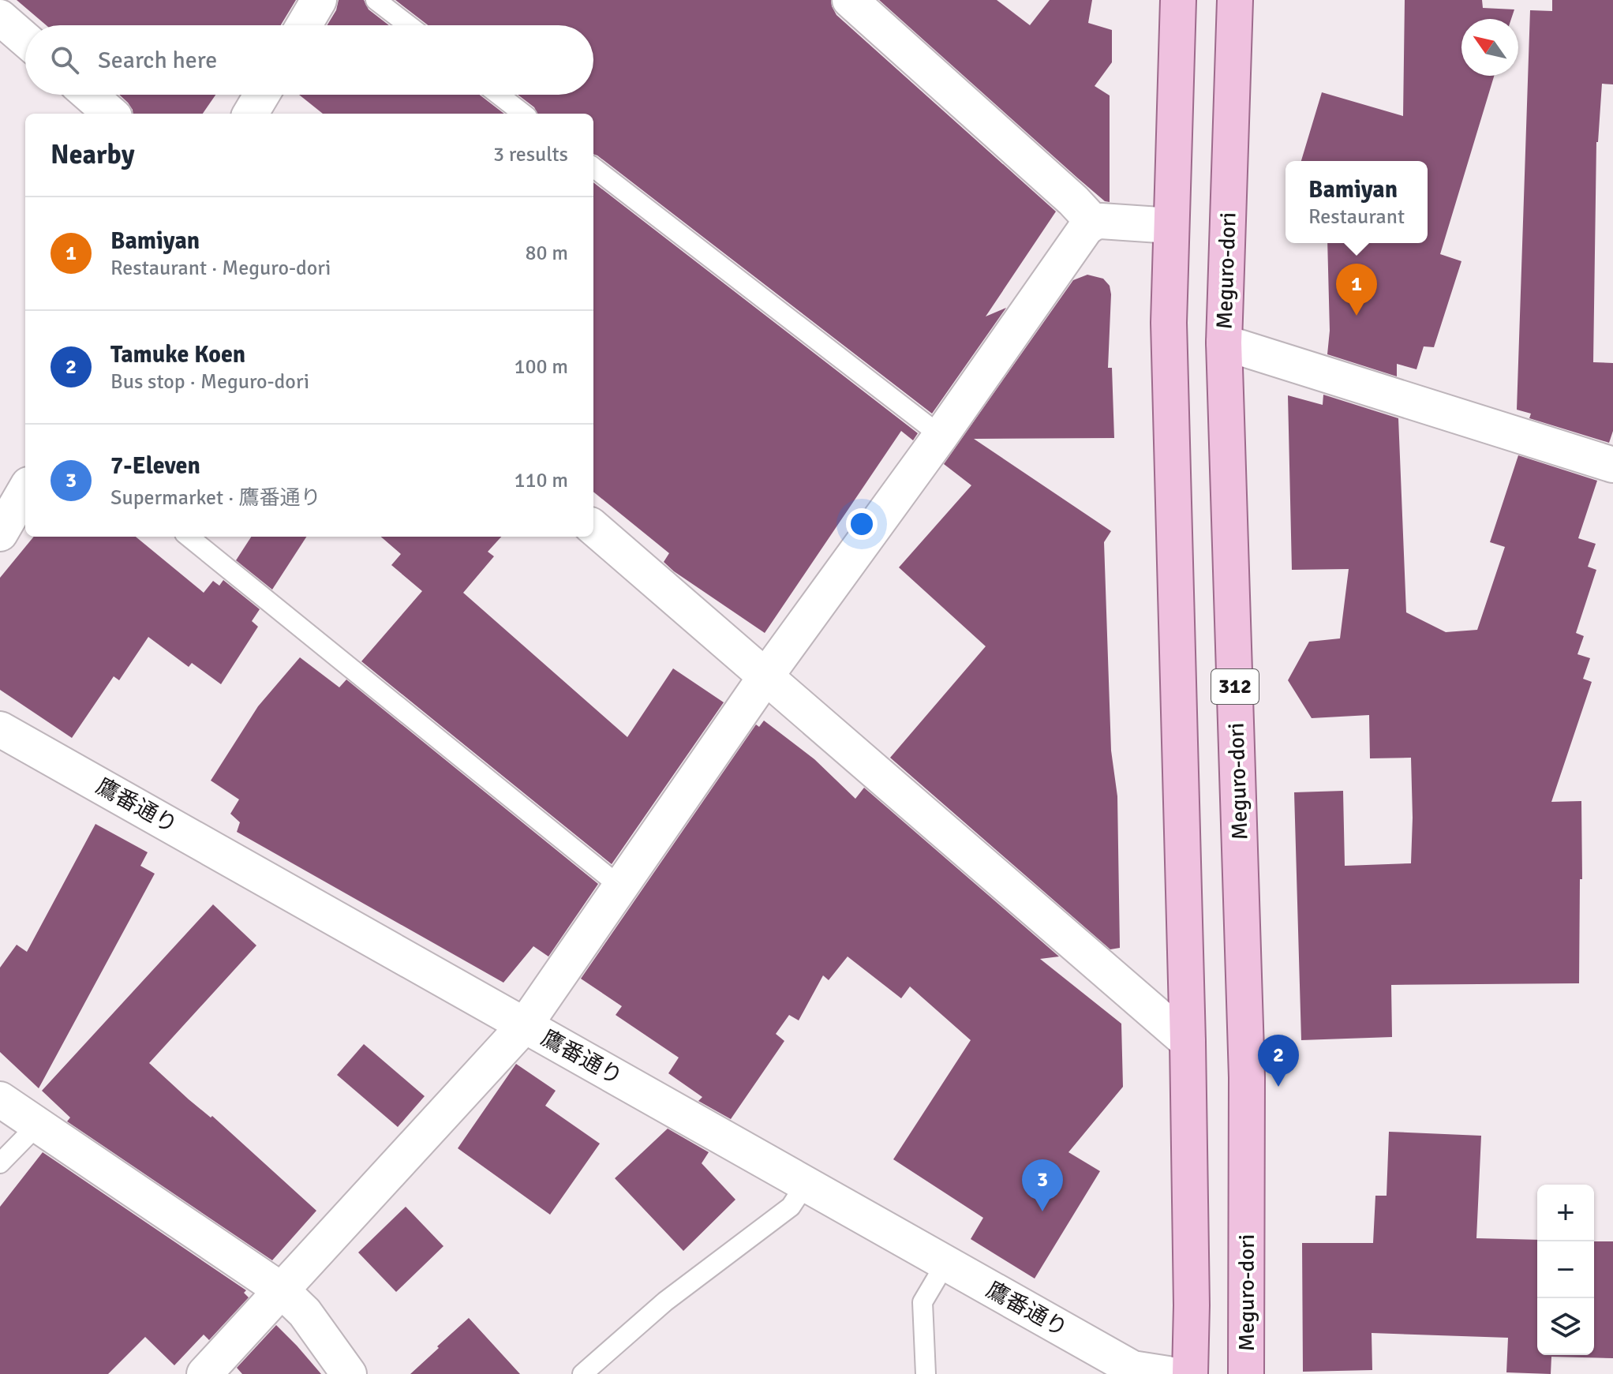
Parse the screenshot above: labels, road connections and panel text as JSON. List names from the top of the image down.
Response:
{
  "streets": {
    "main road": ["Meguro-dori", "312"],
    "street": ["鷹番通り"]
  },
  "north": "top left",
  "page": {
    "search": "Search here",
    "heading": ["Nearby", "3 results"],
    "popup": ["Bamiyan", "Restaurant"],
    "list": [
      {
        "mark": "1",
        "name": "Bamiyan",
        "note": "Restaurant · Meguro-dori",
        "value": "80 m"
      },
      {
        "mark": "2",
        "name": "Tamuke Koen",
        "note": "Bus stop · Meguro-dori",
        "value": "100 m"
      },
      {
        "mark": "3",
        "name": "7-Eleven",
        "note": "Supermarket · 鷹番通り",
        "value": "110 m"
      }
    ],
    "pins": ["1", "2", "3"],
    "map_buttons": ["+", "−"]
  }
}
